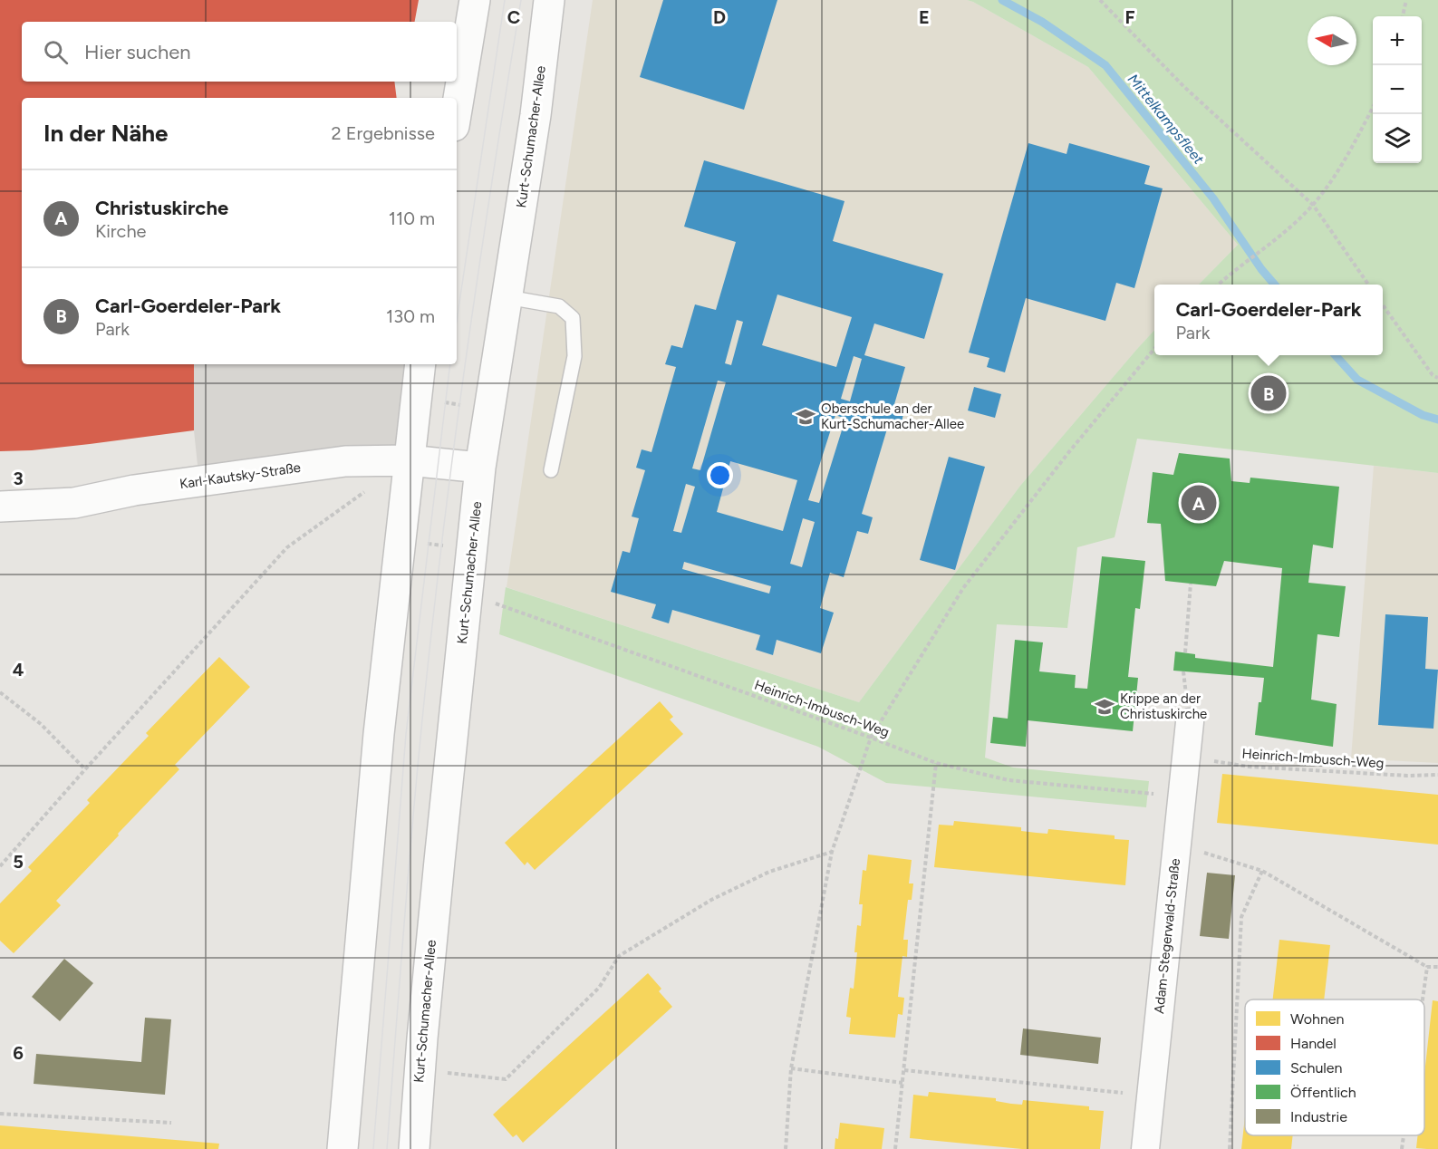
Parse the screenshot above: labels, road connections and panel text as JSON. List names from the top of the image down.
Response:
{
  "streets": {
    "street": ["Kurt-Schumacher-Allee", "Karl-Kautsky-Straße", "Adam-Stegerwald-Straße"],
    "path": ["Heinrich-Imbusch-Weg"]
  },
  "crossings": [
    ["Kurt-Schumacher-Allee", "Karl-Kautsky-Straße"],
    ["Kurt-Schumacher-Allee", "Heinrich-Imbusch-Weg"],
    ["Heinrich-Imbusch-Weg", "Adam-Stegerwald-Straße"]
  ],
  "water": ["Mittelkampsfleet"],
  "places": {
    "school or university": ["Oberschule an der Kurt-Schumacher-Allee", "Krippe an der Christuskirche"]
  },
  "legend": [
    "Wohnen",
    "Handel",
    "Schulen",
    "Öffentlich",
    "Industrie"
  ],
  "north": "left",
  "page": {
    "map_buttons": ["+", "−"],
    "search": "Hier suchen",
    "heading": ["In der Nähe", "2 Ergebnisse"],
    "list": [
      {
        "mark": "A",
        "name": "Christuskirche",
        "note": "Kirche",
        "value": "110 m"
      },
      {
        "mark": "B",
        "name": "Carl-Goerdeler-Park",
        "note": "Park",
        "value": "130 m"
      }
    ],
    "popup": ["Carl-Goerdeler-Park", "Park"],
    "pins": ["B", "A"]
  },
  "grid": {
    "columns": [
      "C",
      "D",
      "E",
      "F"
    ],
    "rows": [
      "3",
      "4",
      "5",
      "6"
    ]
  }
}
